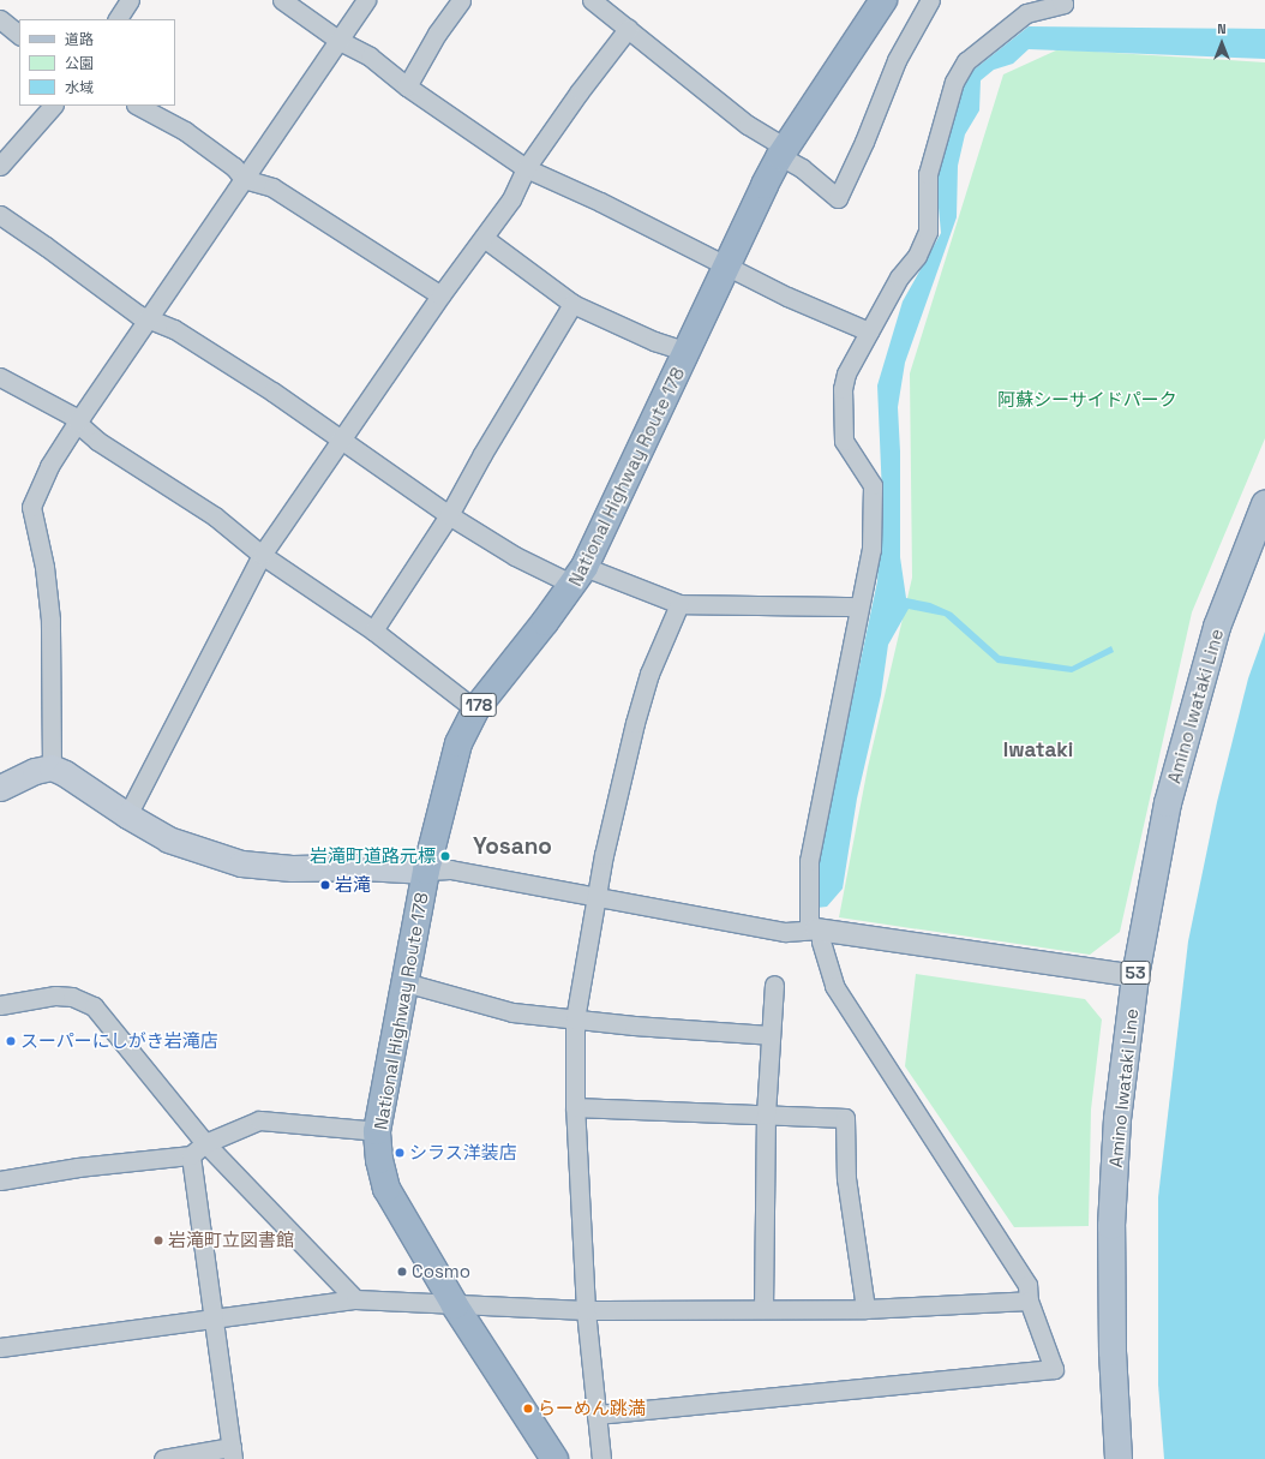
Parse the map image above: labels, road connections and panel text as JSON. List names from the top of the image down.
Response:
{
  "streets": {
    "highway": ["National Highway Route 178", "178"],
    "main road": ["Amino Iwataki Line", "53"]
  },
  "districts": ["Iwataki", "Yosano"],
  "parks": ["阿蘇シーサイドパーク"],
  "places": [
    "岩滝町道路元標",
    "岩滝",
    "スーパーにしがき岩滝店",
    "シラス洋装店",
    "岩滝町立図書館",
    "Cosmo",
    "らーめん跳満"
  ],
  "legend": ["道路", "公園", "水域"],
  "north": "top"
}
